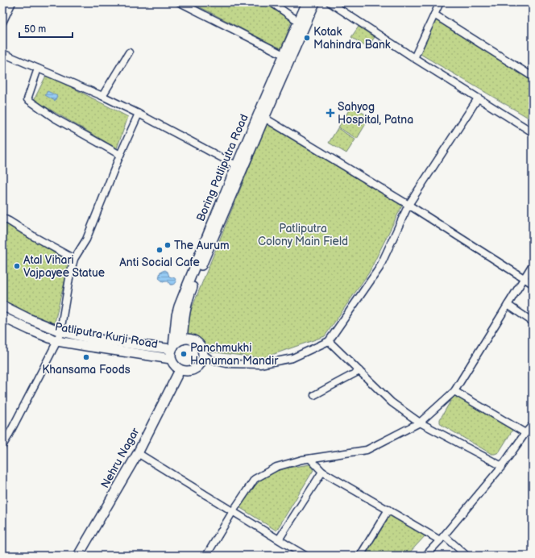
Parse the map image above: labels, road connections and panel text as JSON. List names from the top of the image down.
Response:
{
  "streets": {
    "street": ["Boring Patliputra Road", "Patliputra Kurji Road", "Nehru Nagar"]
  },
  "crossings": [
    ["Boring Patliputra Road", "Patliputra Kurji Road"],
    ["Boring Patliputra Road", "Nehru Nagar"],
    ["Patliputra Kurji Road", "Nehru Nagar"]
  ],
  "parks": ["Patliputra Colony Main Field"],
  "places": {
    "other": [
      "Kotak Mahindra Bank",
      "The Aurum",
      "Anti Social Cafe",
      "Atal Vihari Vajpayee Statue",
      "Panchmukhi Hanuman Mandir",
      "Khansama Foods"
    ],
    "health": ["Sahyog Hospital, Patna"]
  },
  "scale_bar": "50 m"
}
